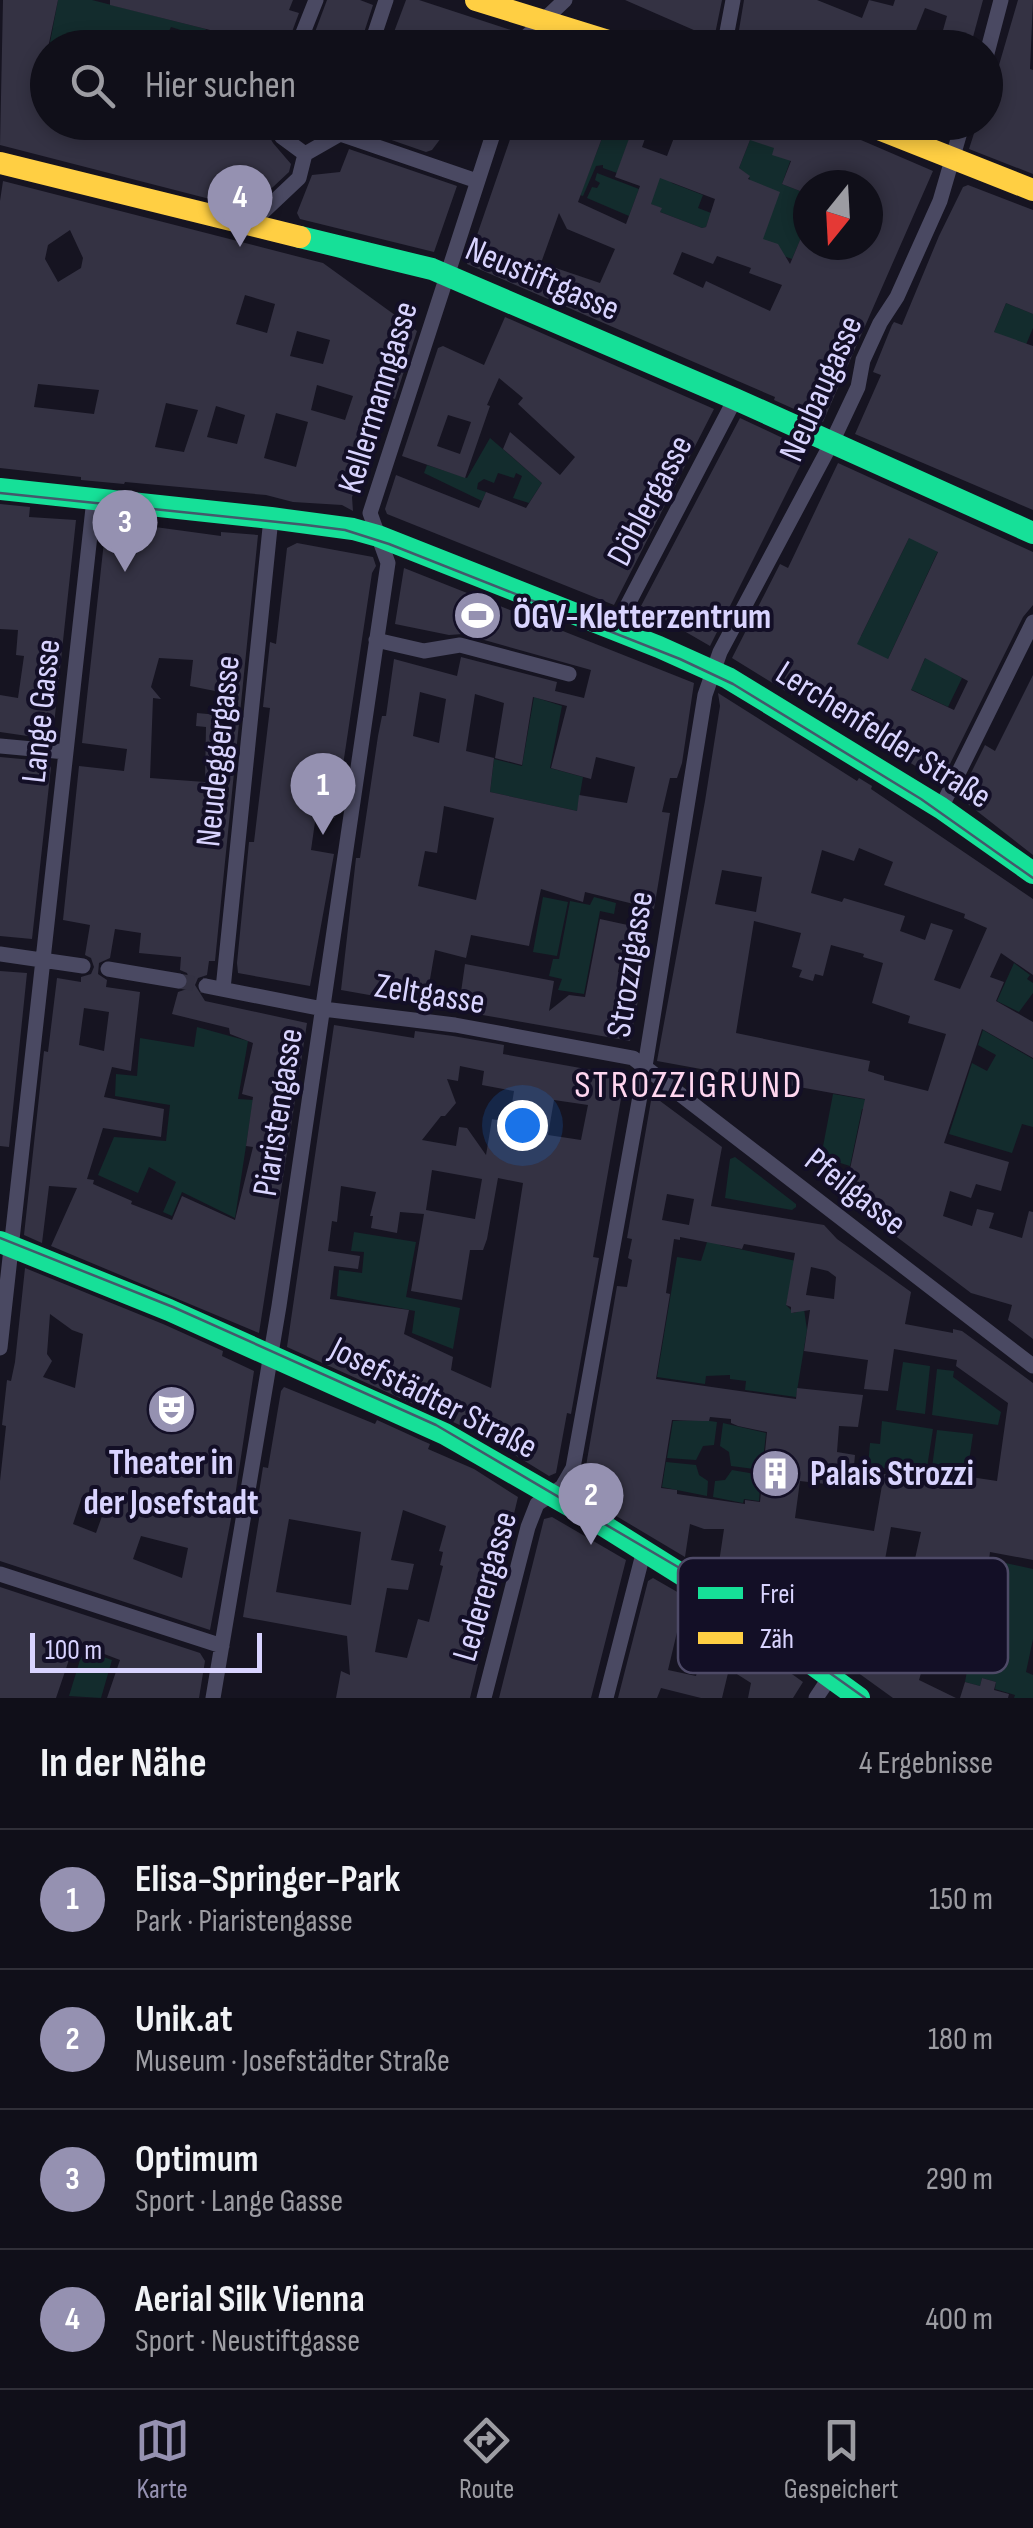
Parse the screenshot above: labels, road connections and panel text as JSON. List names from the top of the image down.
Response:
{
  "streets": {
    "main road": ["Neustiftgasse", "Lerchenfelder Straße", "Josefstädter Straße"],
    "street": [
      "Neubaugasse",
      "Kellermanngasse",
      "Döblergasse",
      "Lange Gasse",
      "Neudeggergasse",
      "Strozzigasse",
      "Zeltgasse",
      "Piaristengasse",
      "Pfeilgasse",
      "Lederergasse"
    ]
  },
  "crossings": [
    ["Neustiftgasse", "Neubaugasse"],
    ["Neustiftgasse", "Kellermanngasse"],
    ["Neustiftgasse", "Döblergasse"],
    ["Neubaugasse", "Lerchenfelder Straße"],
    ["Neubaugasse", "Strozzigasse"],
    ["Kellermanngasse", "Lerchenfelder Straße"],
    ["Kellermanngasse", "Piaristengasse"],
    ["Döblergasse", "Lerchenfelder Straße"],
    ["Lange Gasse", "Lerchenfelder Straße"],
    ["Lange Gasse", "Josefstädter Straße"],
    ["Lerchenfelder Straße", "Neudeggergasse"],
    ["Lerchenfelder Straße", "Strozzigasse"],
    ["Lerchenfelder Straße", "Piaristengasse"],
    ["Neudeggergasse", "Zeltgasse"],
    ["Strozzigasse", "Zeltgasse"],
    ["Strozzigasse", "Pfeilgasse"],
    ["Strozzigasse", "Josefstädter Straße"],
    ["Strozzigasse", "Lederergasse"],
    ["Zeltgasse", "Piaristengasse"],
    ["Zeltgasse", "Pfeilgasse"],
    ["Piaristengasse", "Josefstädter Straße"],
    ["Josefstädter Straße", "Lederergasse"]
  ],
  "districts": ["STROZZIGRUND"],
  "places": {
    "sports": ["ÖGV-Kletterzentrum"],
    "theatre": ["Theater in der Josefstadt"],
    "building": ["Palais Strozzi"]
  },
  "legend": ["Frei", "Zäh"],
  "scale_bar": "100 m",
  "north": "bottom",
  "page": {
    "search": "Hier suchen",
    "pins": [
      "4",
      "3",
      "1",
      "2"
    ],
    "scale": "100 m",
    "heading": ["In der Nähe", "4 Ergebnisse"],
    "list": [
      {
        "mark": "1",
        "name": "Elisa-Springer-Park",
        "note": "Park · Piaristengasse",
        "value": "150 m"
      },
      {
        "mark": "2",
        "name": "Unik.at",
        "note": "Museum · Josefstädter Straße",
        "value": "180 m"
      },
      {
        "mark": "3",
        "name": "Optimum",
        "note": "Sport · Lange Gasse",
        "value": "290 m"
      },
      {
        "mark": "4",
        "name": "Aerial Silk Vienna",
        "note": "Sport · Neustiftgasse",
        "value": "400 m"
      }
    ],
    "nav": ["Karte", "Route", "Gespeichert"]
  }
}
